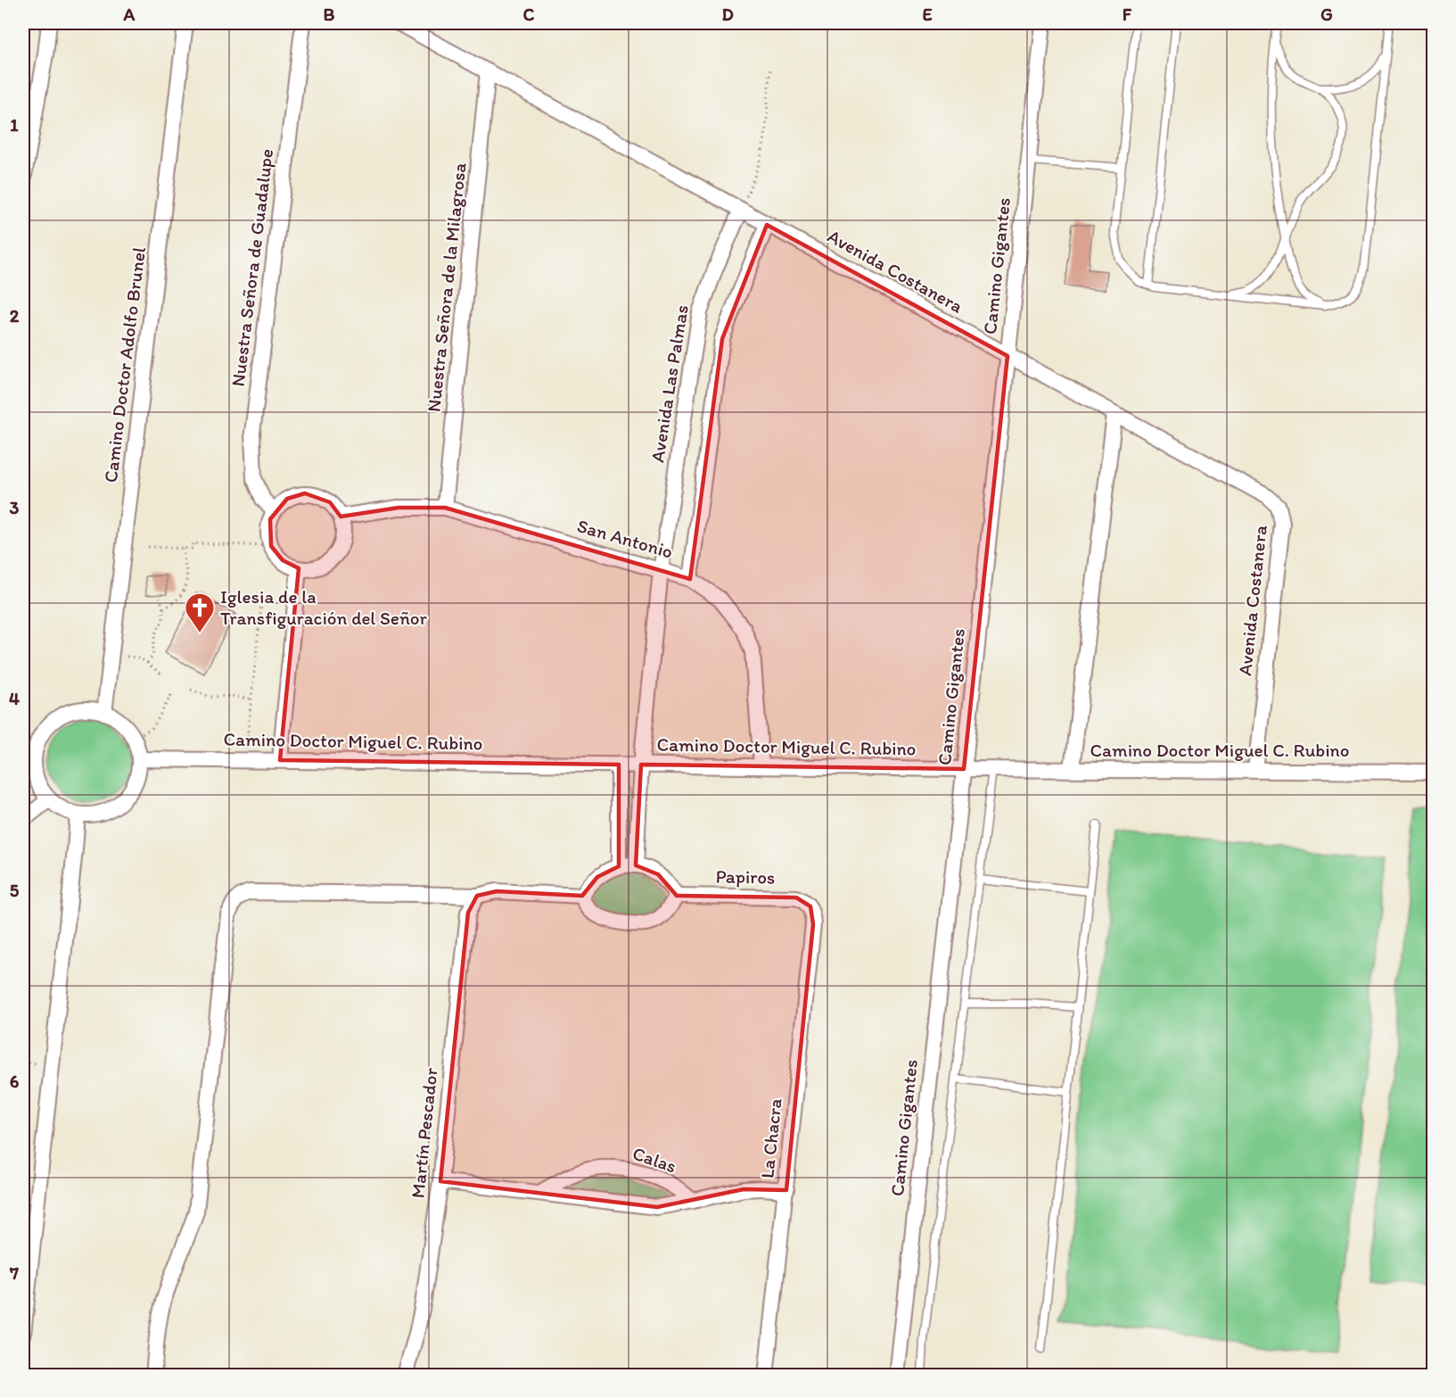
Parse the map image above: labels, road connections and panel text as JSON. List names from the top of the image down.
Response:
{
  "streets": {
    "street": [
      "Camino Gigantes",
      "Nuestra Señora de Guadalupe",
      "Avenida Costanera",
      "Nuestra Señora de la Milagrosa",
      "Camino Doctor Adolfo Brunel",
      "Avenida Las Palmas",
      "San Antonio",
      "Camino Doctor Miguel C. Rubino",
      "Papiros",
      "Martín Pescador",
      "La Chacra",
      "Calas"
    ]
  },
  "crossings": [
    ["Camino Gigantes", "Avenida Costanera"],
    ["Camino Gigantes", "Camino Doctor Miguel C. Rubino"],
    ["Nuestra Señora de Guadalupe", "San Antonio"],
    ["Avenida Costanera", "Nuestra Señora de la Milagrosa"],
    ["Avenida Costanera", "Avenida Las Palmas"],
    ["Avenida Costanera", "Camino Doctor Miguel C. Rubino"],
    ["Nuestra Señora de la Milagrosa", "San Antonio"],
    ["Camino Doctor Adolfo Brunel", "Camino Doctor Miguel C. Rubino"],
    ["Avenida Las Palmas", "San Antonio"],
    ["Avenida Las Palmas", "Camino Doctor Miguel C. Rubino"],
    ["San Antonio", "Camino Doctor Miguel C. Rubino"],
    ["Papiros", "La Chacra"],
    ["Martín Pescador", "Calas"],
    ["La Chacra", "Calas"]
  ],
  "places": {
    "church": ["Iglesia de la Transfiguración del Señor"]
  },
  "grid": {
    "columns": [
      "A",
      "B",
      "C",
      "D",
      "E",
      "F",
      "G"
    ],
    "rows": [
      "1",
      "2",
      "3",
      "4",
      "5",
      "6",
      "7"
    ]
  }
}
